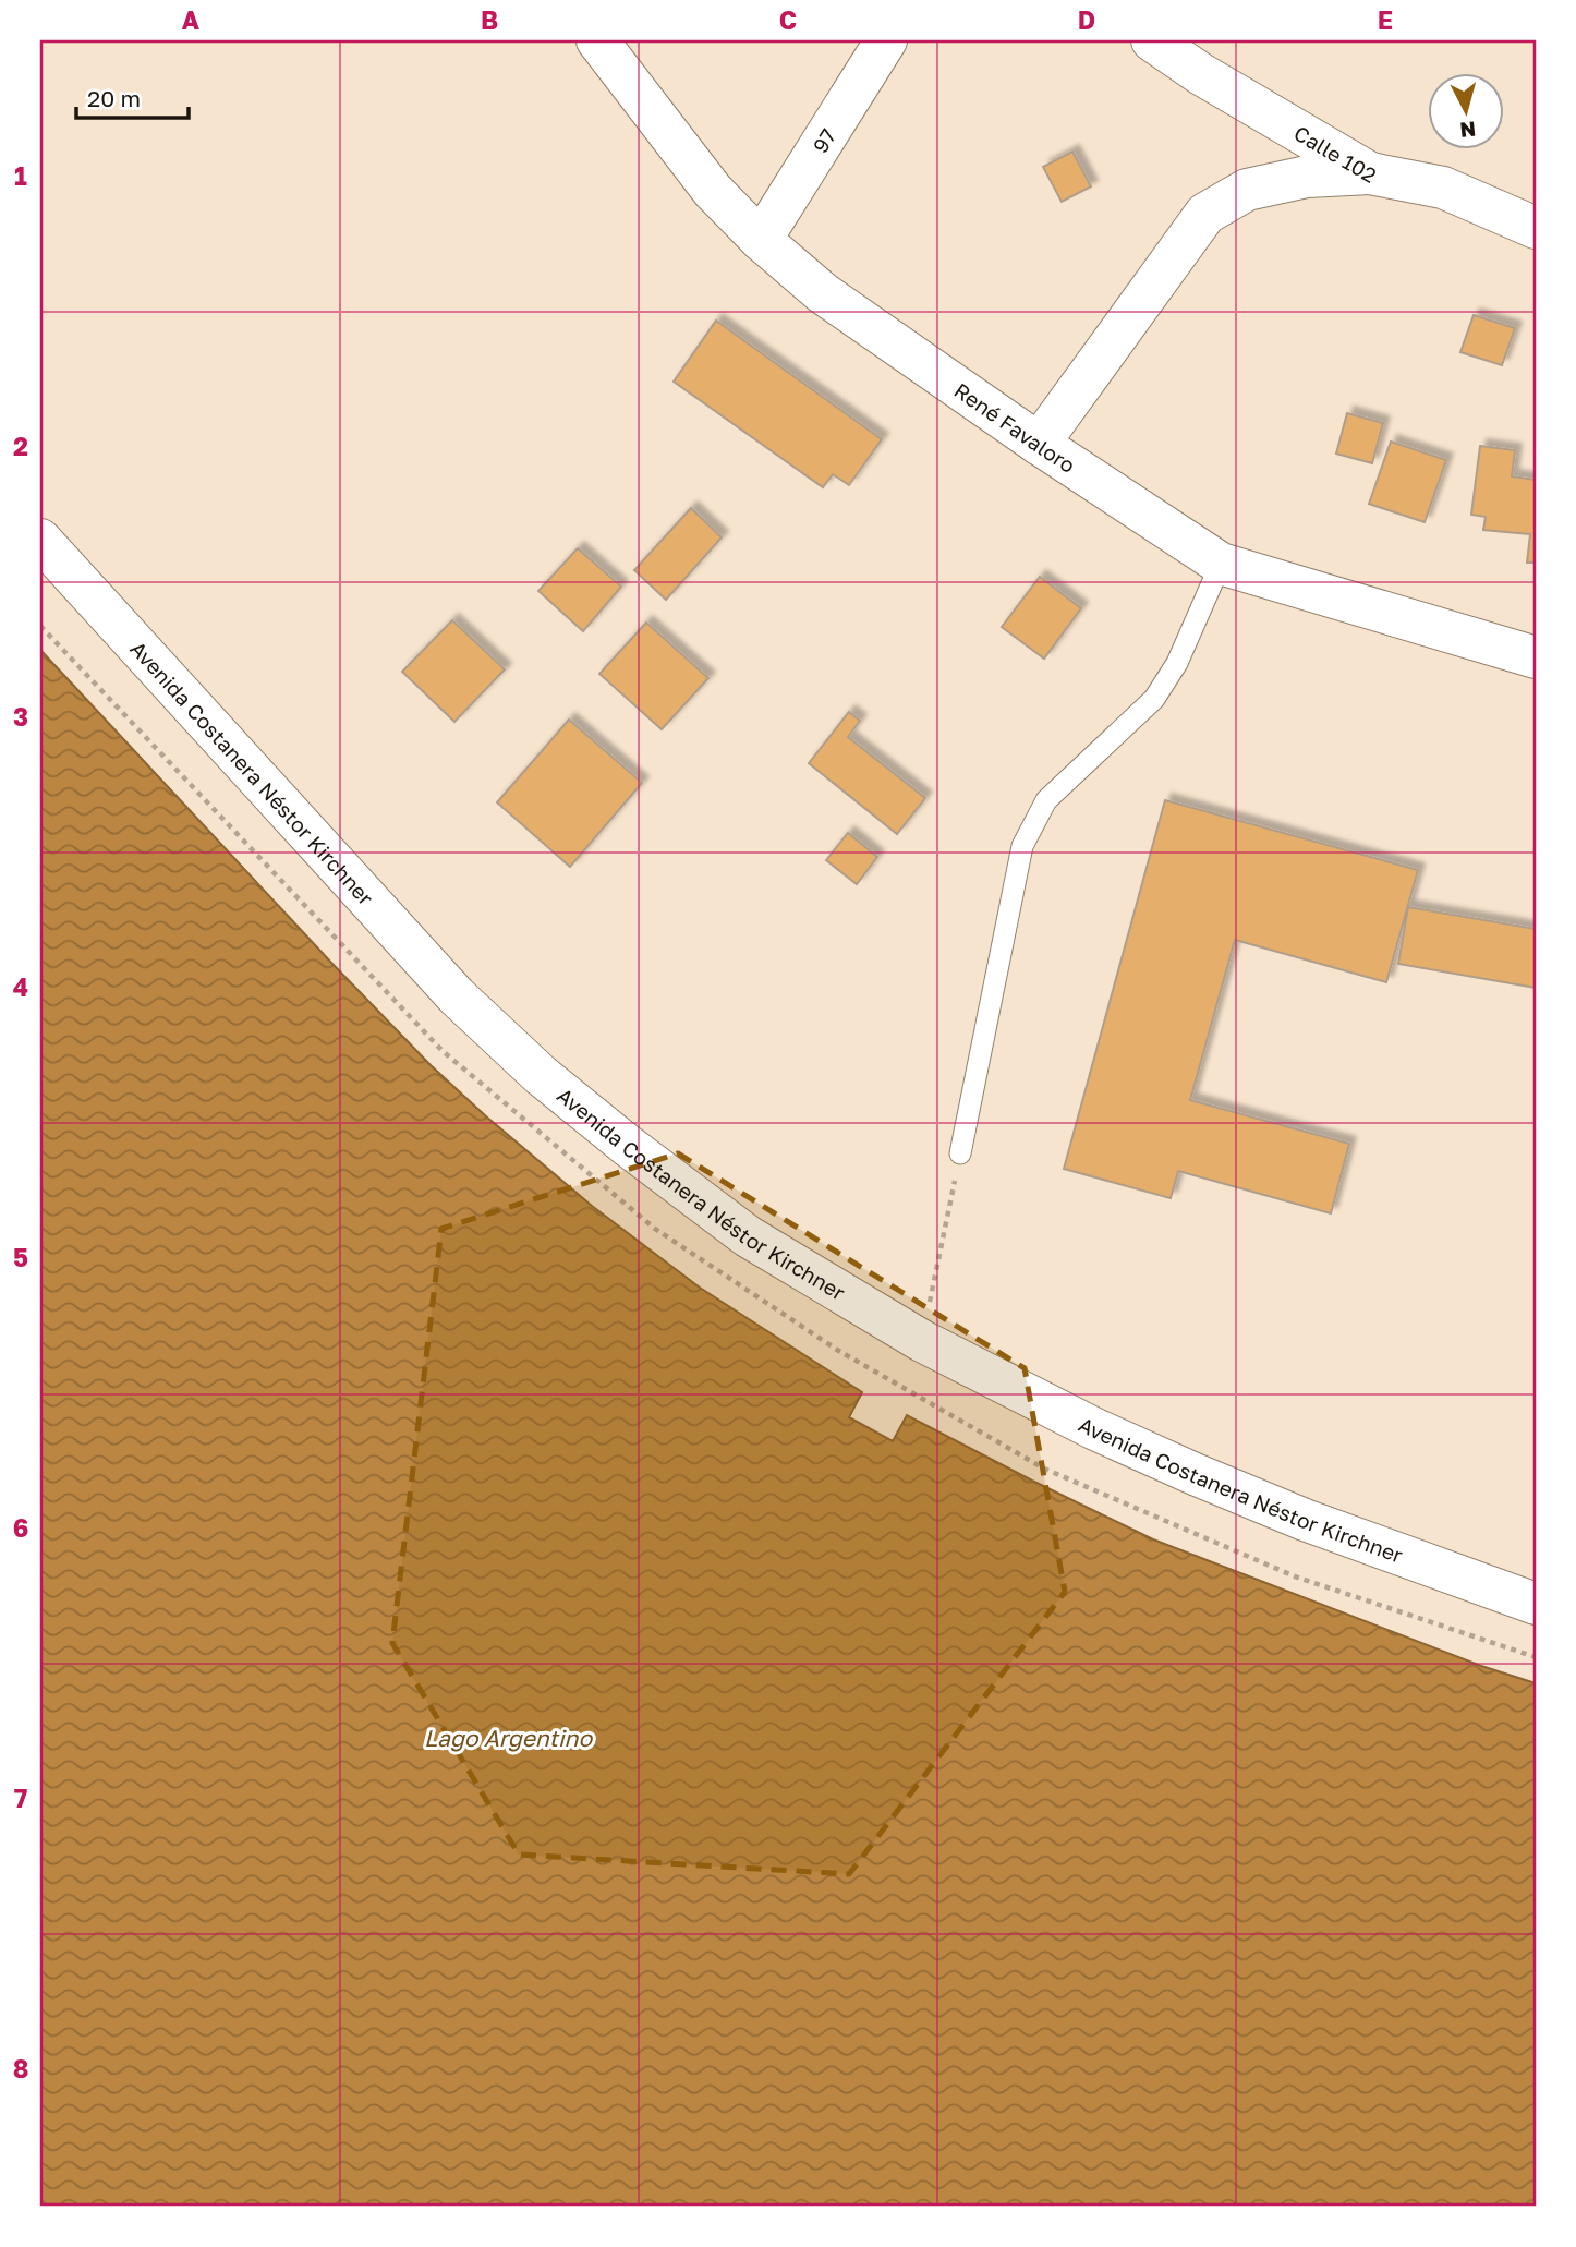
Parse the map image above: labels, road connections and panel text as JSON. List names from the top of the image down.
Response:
{
  "streets": {
    "street": [
      "97",
      "Calle 102",
      "René Favaloro",
      "Avenida Costanera Néstor Kirchner"
    ]
  },
  "crossings": [
    ["97", "René Favaloro"]
  ],
  "water": ["Lago Argentino"],
  "scale_bar": "20 m",
  "north": "bottom",
  "grid": {
    "columns": [
      "A",
      "B",
      "C",
      "D",
      "E"
    ],
    "rows": [
      "1",
      "2",
      "3",
      "4",
      "5",
      "6",
      "7",
      "8"
    ]
  }
}
